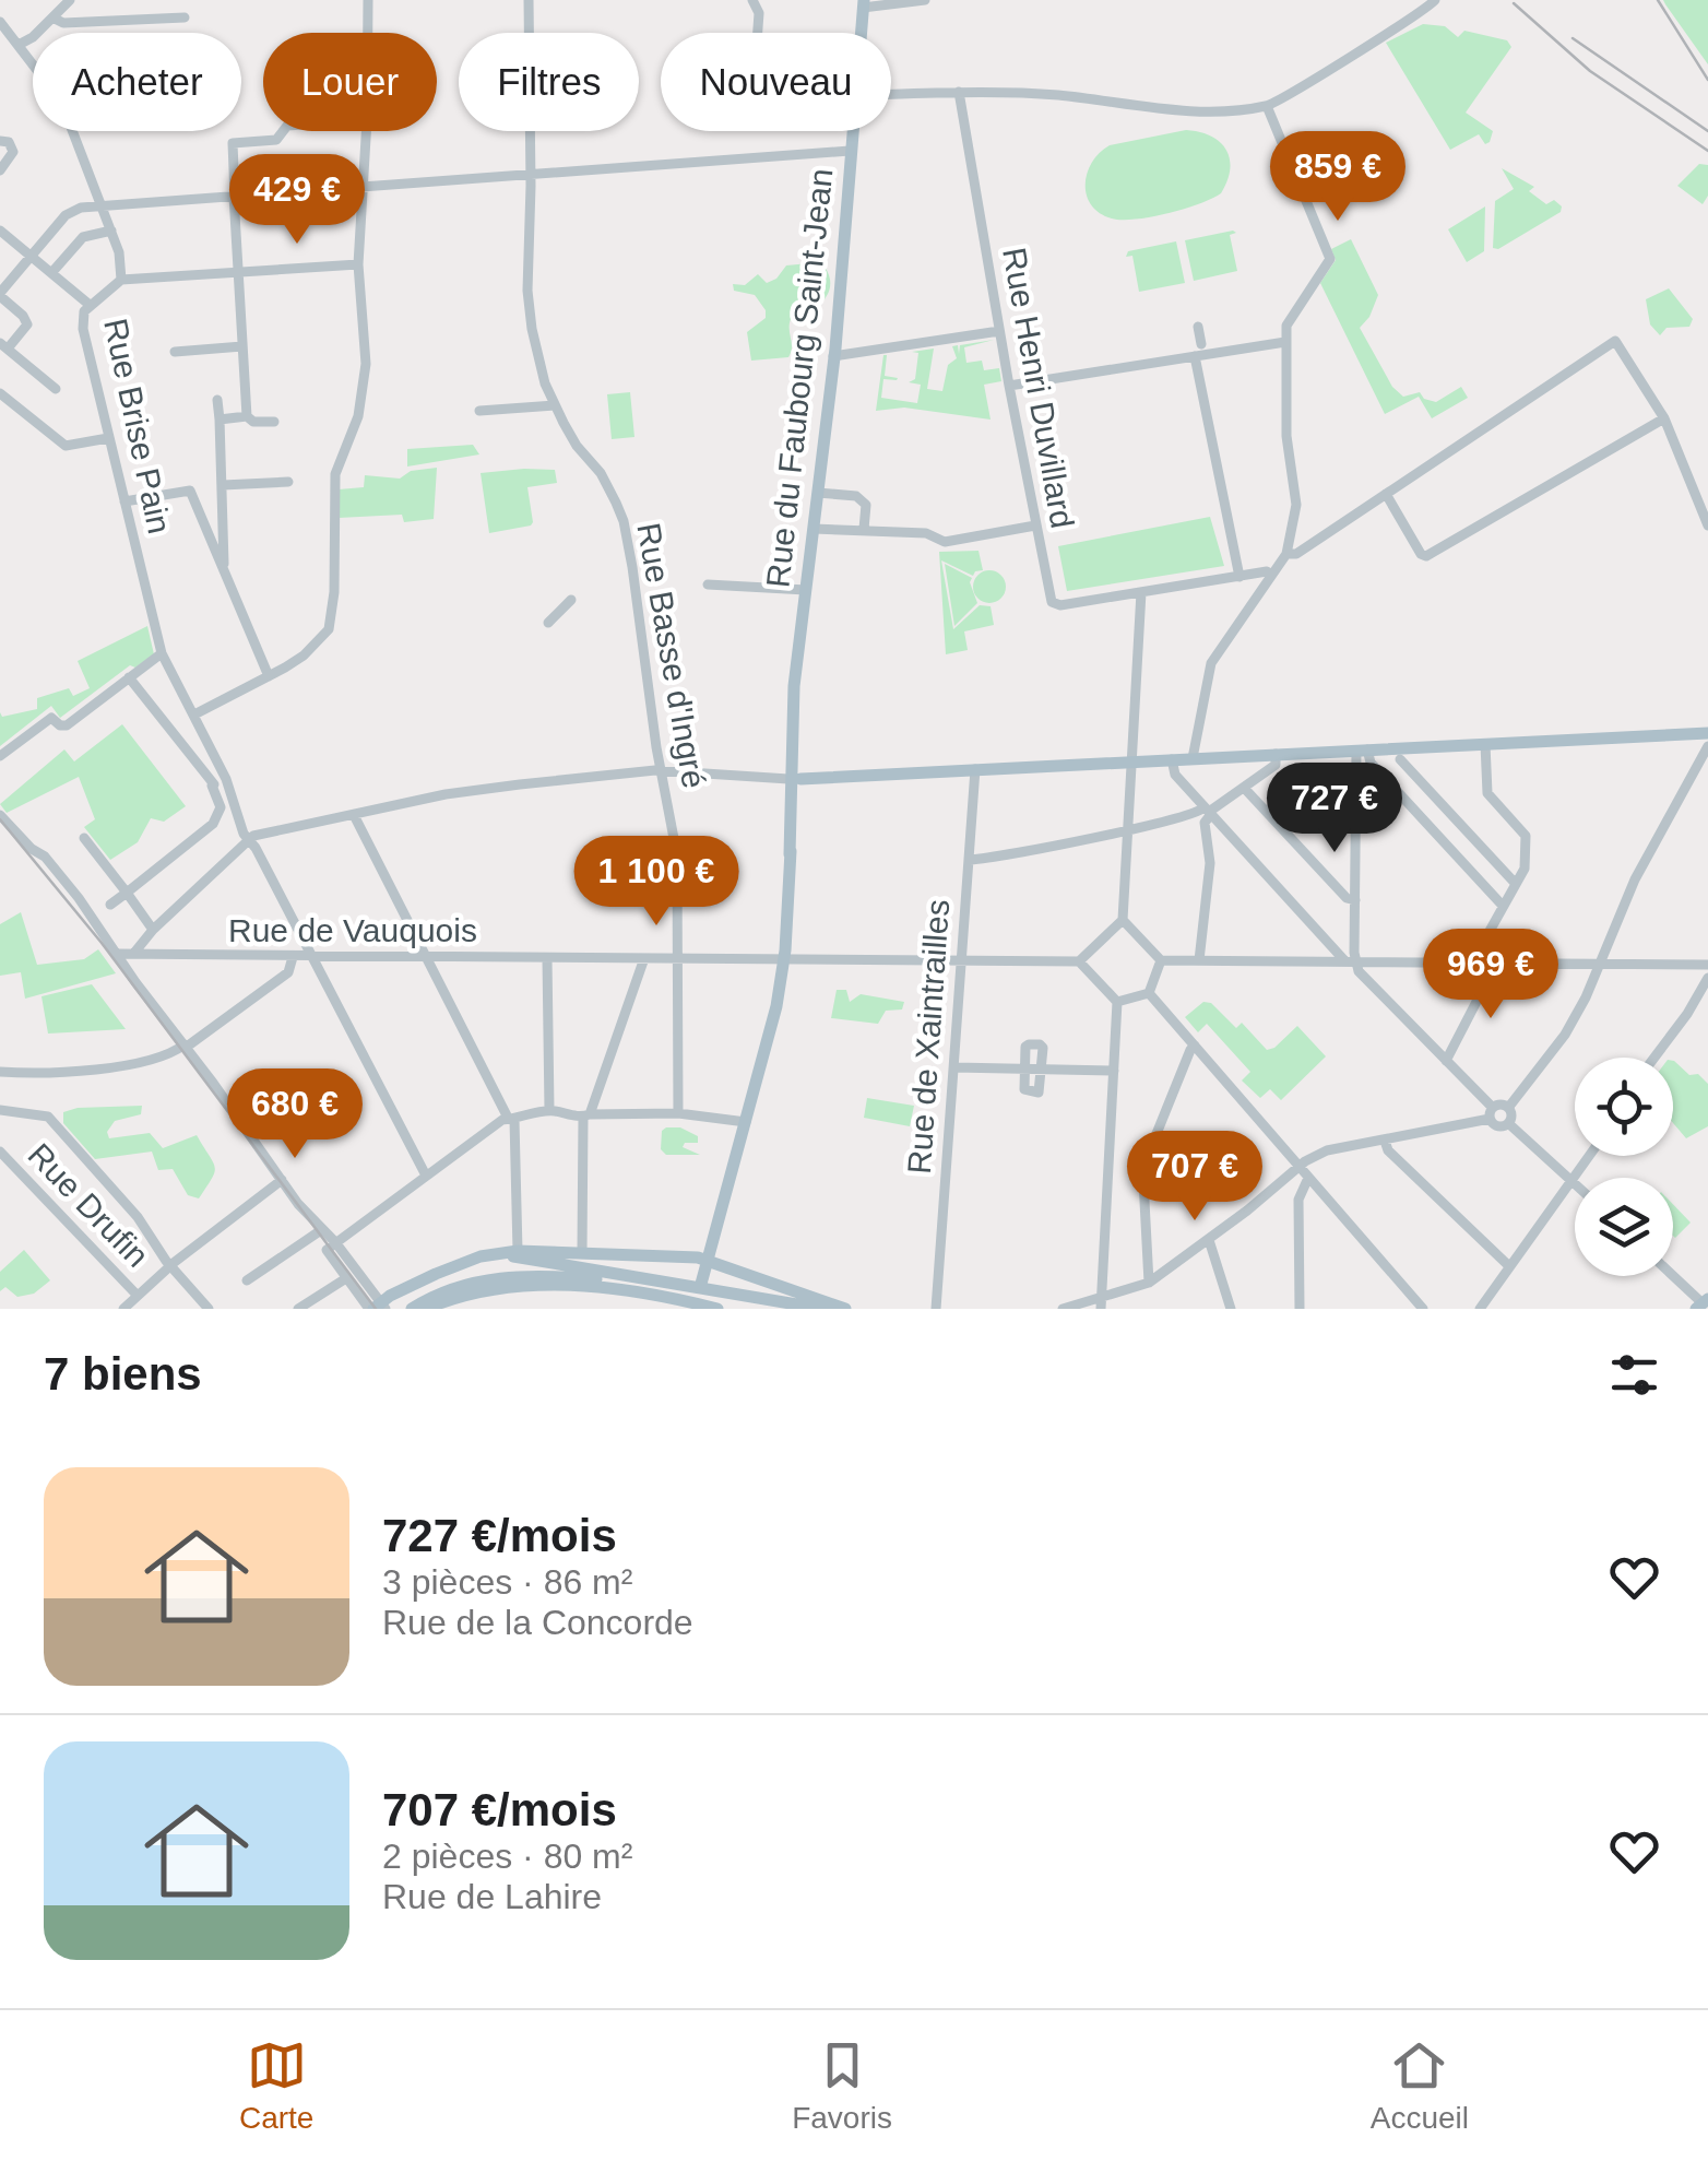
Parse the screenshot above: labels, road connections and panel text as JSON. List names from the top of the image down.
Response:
{
  "streets": {
    "main road": ["Rue du Faubourg Saint-Jean"],
    "street": [
      "Rue Henri Duvillard",
      "Rue Brise Pain",
      "Rue Basse d'Ingré",
      "Rue de Vauquois",
      "Rue de Xaintrailles",
      "Rue Drufin"
    ]
  },
  "crossings": [
    ["Rue du Faubourg Saint-Jean", "Rue de Vauquois"],
    ["Rue Brise Pain", "Rue de Vauquois"],
    ["Rue Basse d'Ingré", "Rue de Vauquois"],
    ["Rue de Vauquois", "Rue de Xaintrailles"]
  ],
  "page": {
    "chip": [
      "Acheter",
      "Louer",
      "Filtres",
      "Nouveau"
    ],
    "price": [
      "859 €",
      "429 €",
      "727 €",
      "1 100 €",
      "969 €",
      "680 €",
      "707 €"
    ],
    "heading": "7 biens",
    "list": [
      {
        "name": "727 €/mois",
        "note": "3 pièces · 86 m² · Rue de la Concorde"
      },
      {
        "name": "707 €/mois",
        "note": "2 pièces · 80 m² · Rue de Lahire"
      }
    ],
    "tabs": ["Carte", "Favoris", "Accueil"]
  }
}
